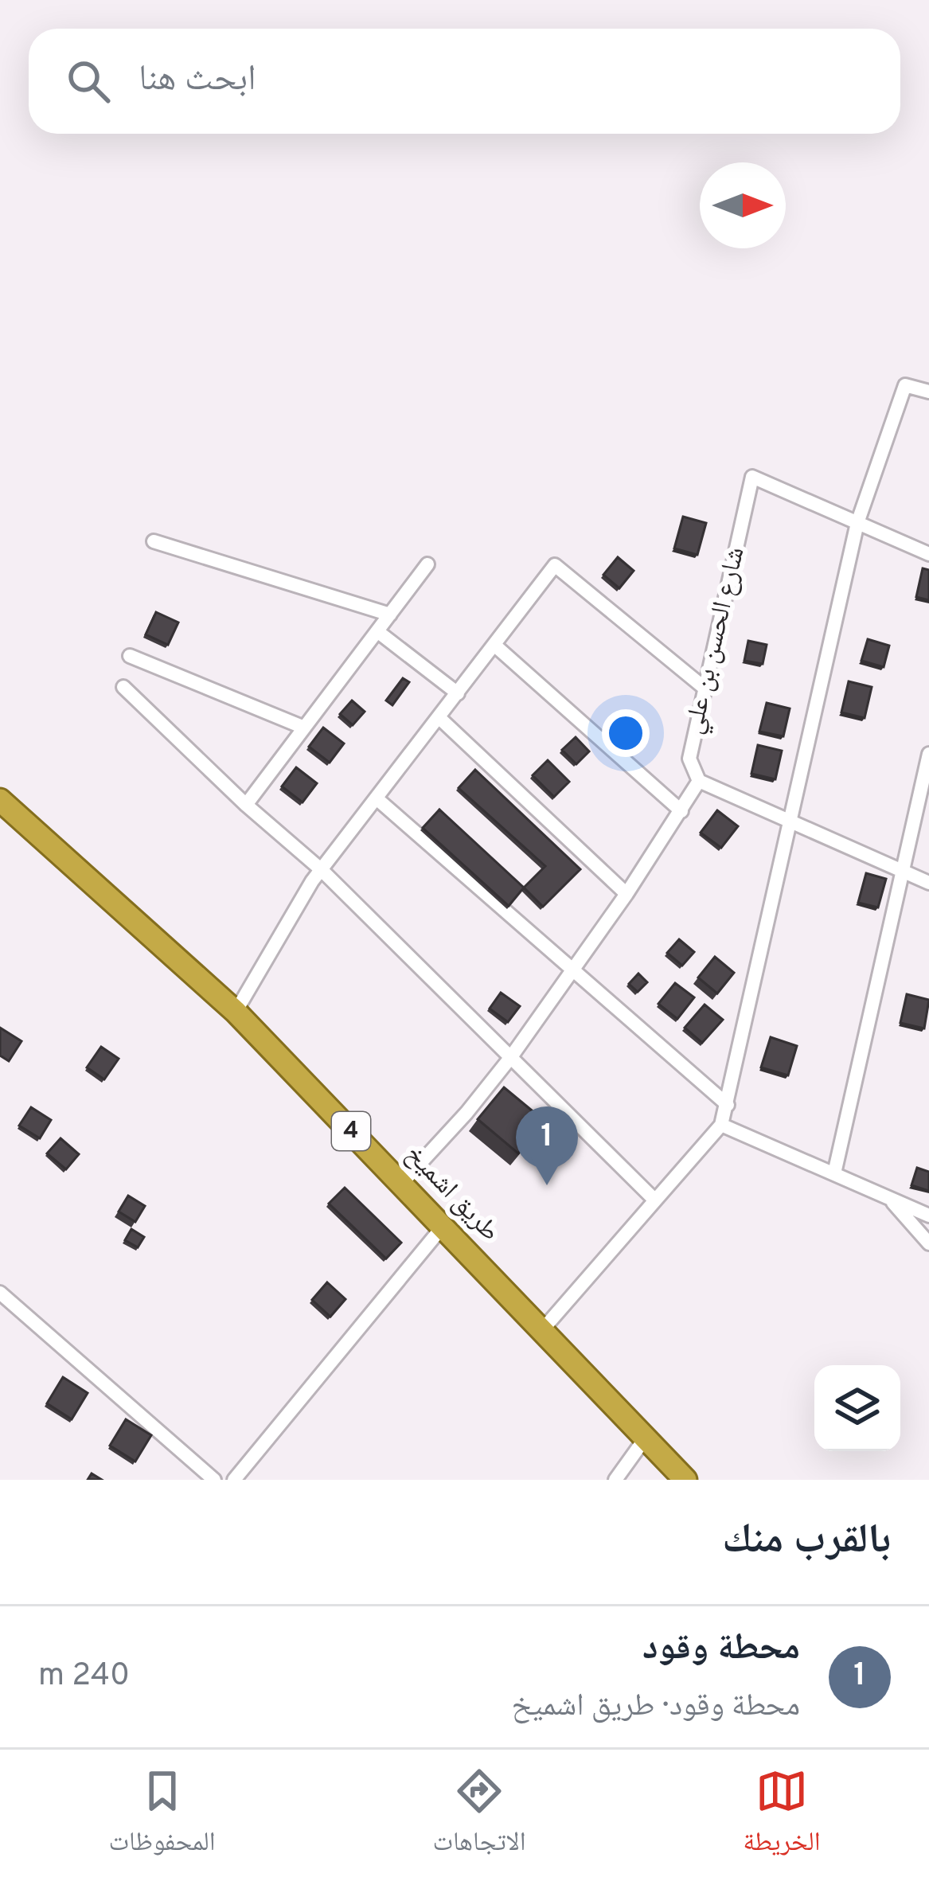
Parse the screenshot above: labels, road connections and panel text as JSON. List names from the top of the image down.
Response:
{
  "streets": {
    "highway": ["4", "طريق اشميخ"],
    "street": ["شارع الحسن بن علي"]
  },
  "north": "right",
  "page": {
    "search": "ابحث هنا",
    "pins": "1",
    "heading": "بالقرب منك",
    "list": [
      {
        "mark": "1",
        "name": "محطة وقود",
        "note": "محطة وقود · طريق اشميخ",
        "value": "240 m"
      }
    ],
    "nav": ["الخريطة", "الاتجاهات", "المحفوظات"]
  }
}
